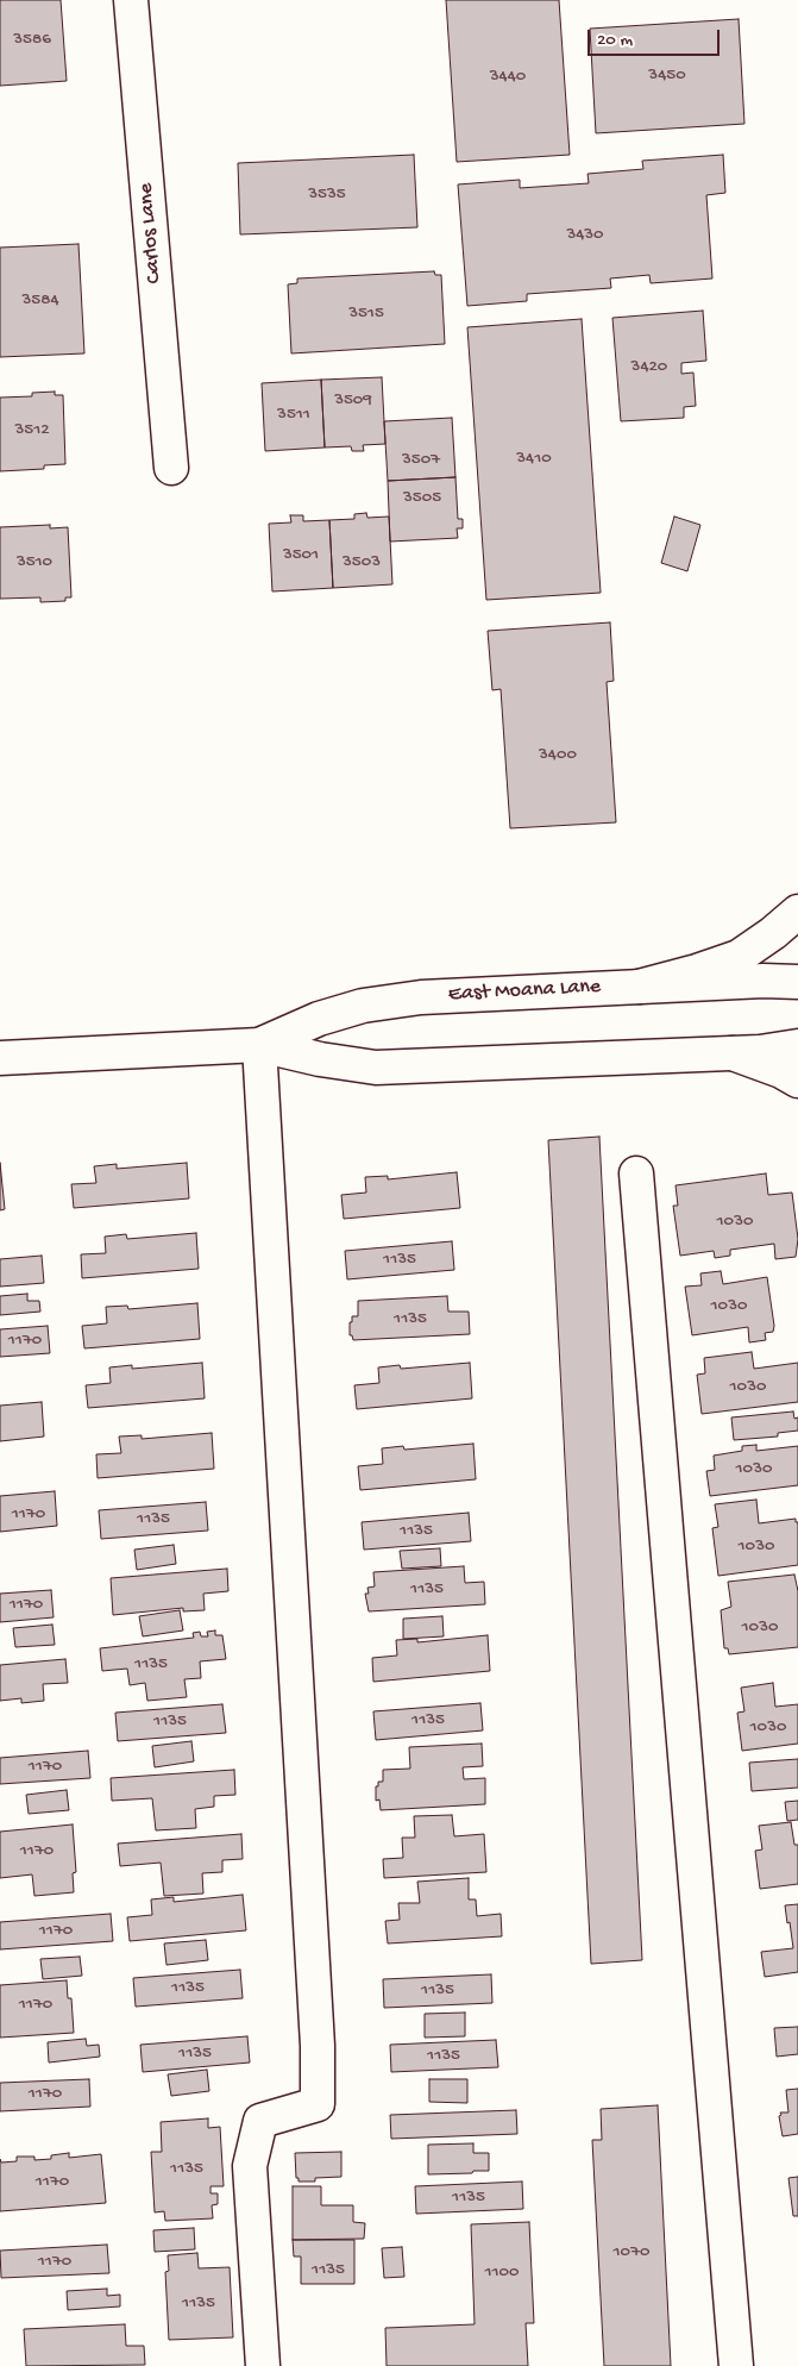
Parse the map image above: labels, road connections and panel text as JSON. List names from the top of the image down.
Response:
{
  "streets": {
    "main road": ["Carlos Lane", "East Moana Lane"]
  },
  "house_numbers": [
    "3586",
    "3450",
    "3440",
    "3535",
    "3430",
    "3584",
    "3515",
    "3420",
    "3509",
    "3511",
    "3512",
    "3410",
    "3507",
    "3505",
    "3501",
    "3510",
    "3503",
    "3400",
    "1030",
    "1135",
    "1030",
    "1135",
    "1170",
    "1030",
    "1030",
    "1170",
    "1135",
    "1135",
    "1030",
    "1135",
    "1170",
    "1030",
    "1135",
    "1135",
    "1135",
    "1030",
    "1170",
    "1170",
    "1170",
    "1135",
    "1135",
    "1170",
    "1135",
    "1135",
    "1170",
    "1135",
    "1170",
    "1135",
    "1070",
    "1170",
    "1135",
    "1100",
    "1135"
  ],
  "scale_bar": "20 m"
}
